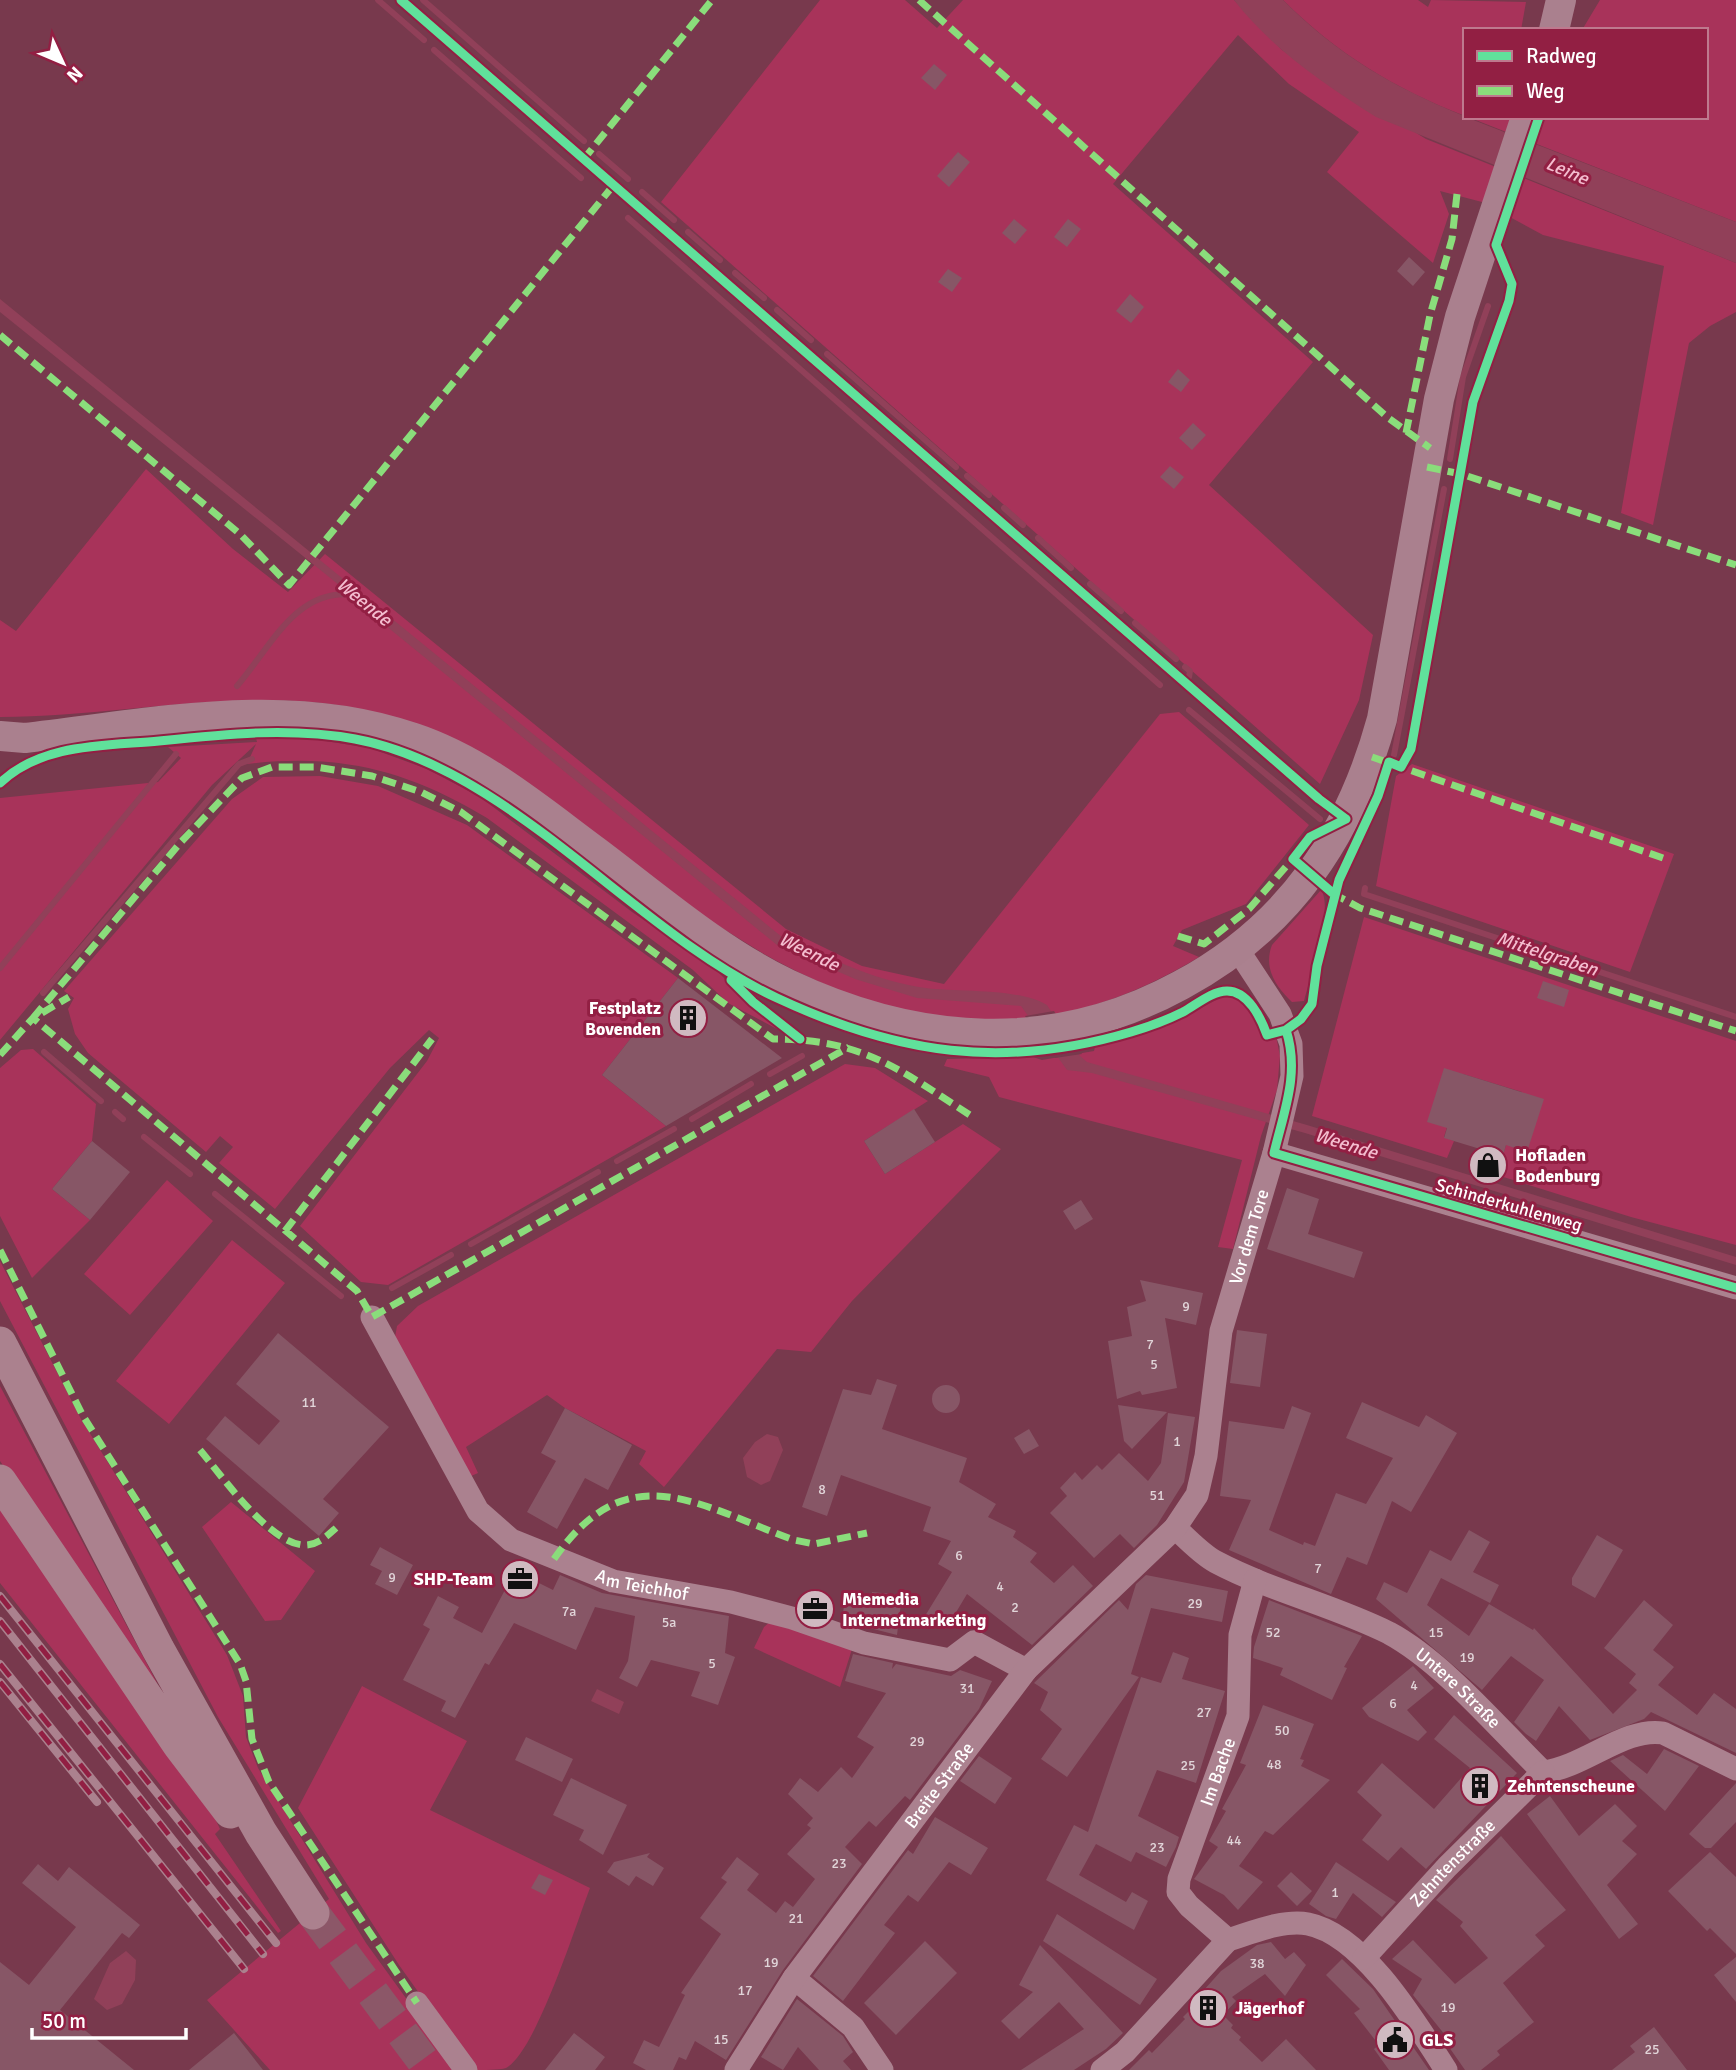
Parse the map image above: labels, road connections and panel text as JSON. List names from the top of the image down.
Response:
{
  "streets": {
    "street": [
      "Schinderkuhlenweg",
      "Vor dem Tore",
      "Am Teichhof",
      "Untere Straße",
      "Im Bache",
      "Breite Straße",
      "Zehntenstraße"
    ]
  },
  "crossings": [
    ["Schinderkuhlenweg", "Vor dem Tore"],
    ["Vor dem Tore", "Untere Straße"],
    ["Vor dem Tore", "Breite Straße"],
    ["Am Teichhof", "Breite Straße"],
    ["Untere Straße", "Im Bache"],
    ["Untere Straße", "Breite Straße"],
    ["Untere Straße", "Zehntenstraße"]
  ],
  "water": ["Leine", "Weende", "Mittelgraben"],
  "places": {
    "building": ["Festplatz Bovenden", "Zehntenscheune", "Jägerhof"],
    "shop": ["Hofladen Bodenburg"],
    "office": ["SHP-Team", "Miemedia Internetmarketing"],
    "public building": ["GLS"]
  },
  "house_numbers": [
    "9",
    "7",
    "5",
    "11",
    "1",
    "8",
    "51",
    "6",
    "7",
    "9",
    "4",
    "29",
    "2",
    "7a",
    "5a",
    "52",
    "15",
    "19",
    "5",
    "4",
    "31",
    "6",
    "27",
    "50",
    "29",
    "48",
    "25",
    "44",
    "23",
    "23",
    "1",
    "21",
    "19",
    "38",
    "17",
    "19",
    "15",
    "25"
  ],
  "legend": ["Radweg", "Weg"],
  "scale_bar": "50 m",
  "north": "bottom right"
}
